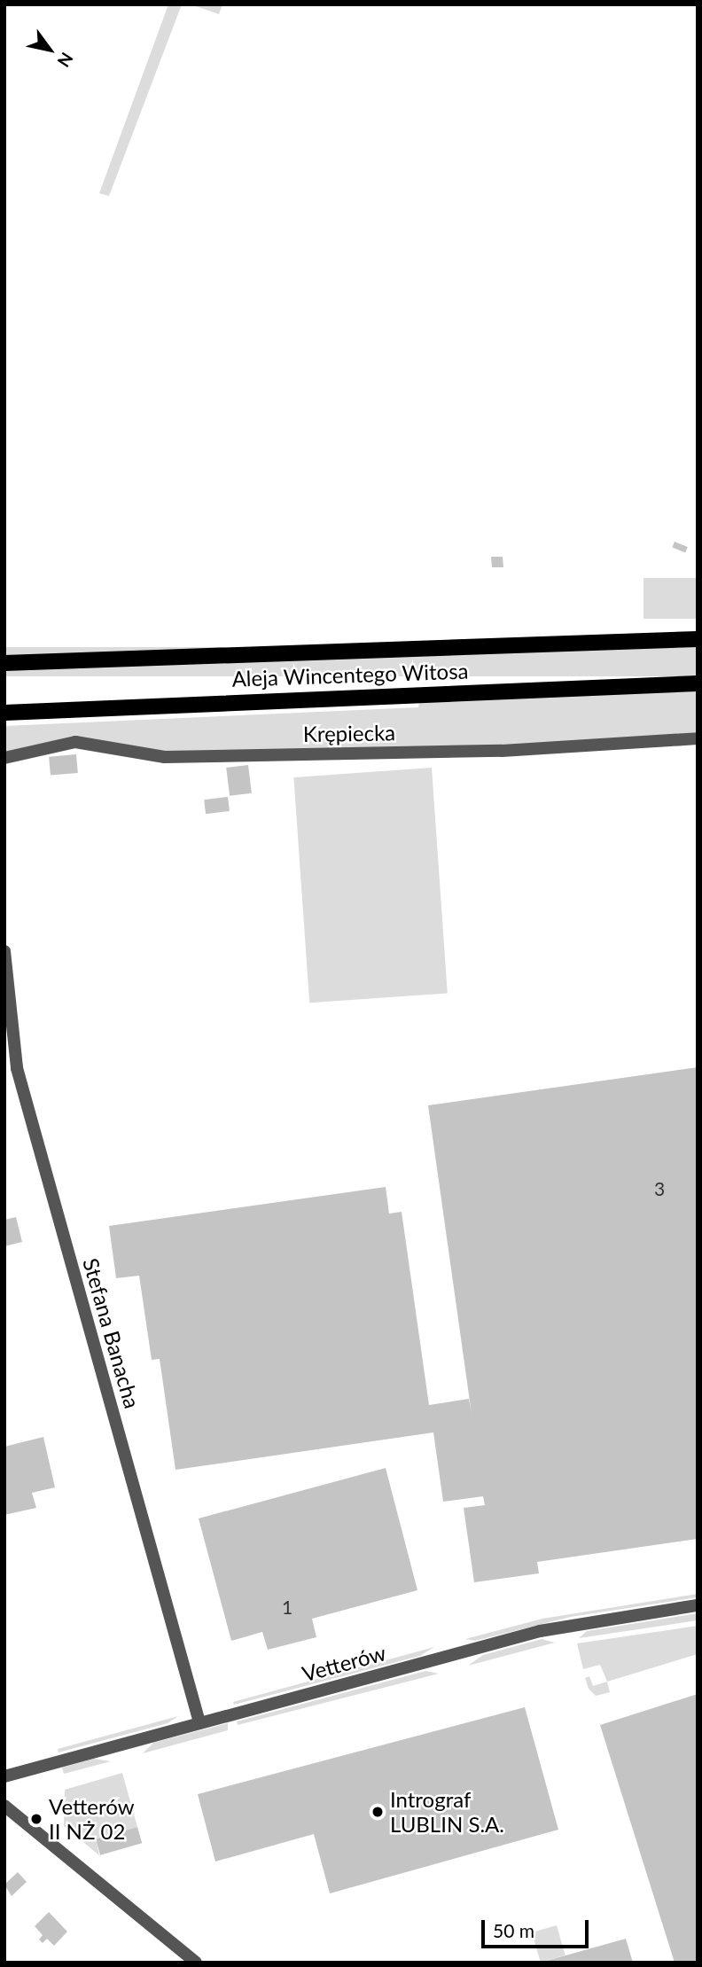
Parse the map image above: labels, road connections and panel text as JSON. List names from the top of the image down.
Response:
{
  "streets": {
    "main road": ["Aleja Wincentego Witosa"],
    "street": ["Krępiecka", "Stefana Banacha", "Vetterów"]
  },
  "crossings": [
    ["Stefana Banacha", "Vetterów"]
  ],
  "places": ["Intrograf LUBLIN S.A.", "Vetterów II NŻ 02"],
  "house_numbers": ["3", "1"],
  "scale_bar": "50 m",
  "north": "bottom right"
}
